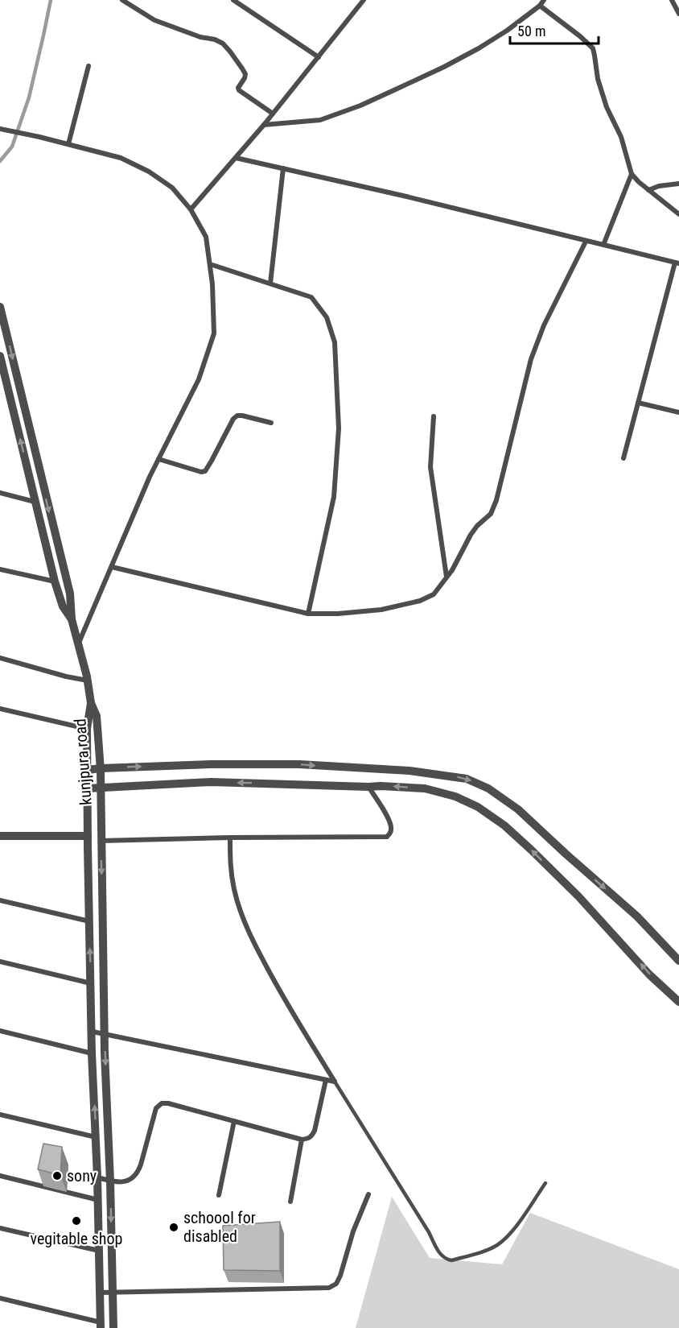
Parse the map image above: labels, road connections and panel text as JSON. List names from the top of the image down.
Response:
{
  "streets": {
    "street": ["kunjpura road"]
  },
  "places": ["sony", "vegitable shop", "schoool for disabled"],
  "scale_bar": "50 m"
}
